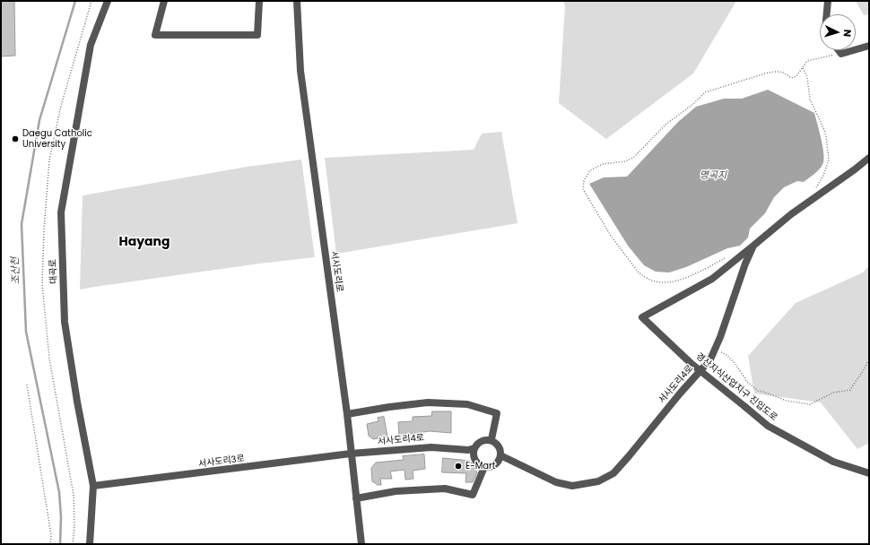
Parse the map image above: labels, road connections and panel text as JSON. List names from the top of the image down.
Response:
{
  "streets": {
    "street": [
      "대곡로",
      "서사도리로",
      "서사도리4로",
      "경산지식산업지구 진입도로",
      "서사도리3로"
    ]
  },
  "crossings": [
    ["대곡로", "서사도리3로"],
    ["서사도리로", "서사도리4로"],
    ["서사도리로", "서사도리3로"],
    ["서사도리4로", "경산지식산업지구 진입도로"],
    ["서사도리4로", "서사도리3로"]
  ],
  "districts": ["Hayang"],
  "water": ["명곡지", "조산천"],
  "places": ["Daegu Catholic University", "E-Mart"],
  "north": "right"
}
